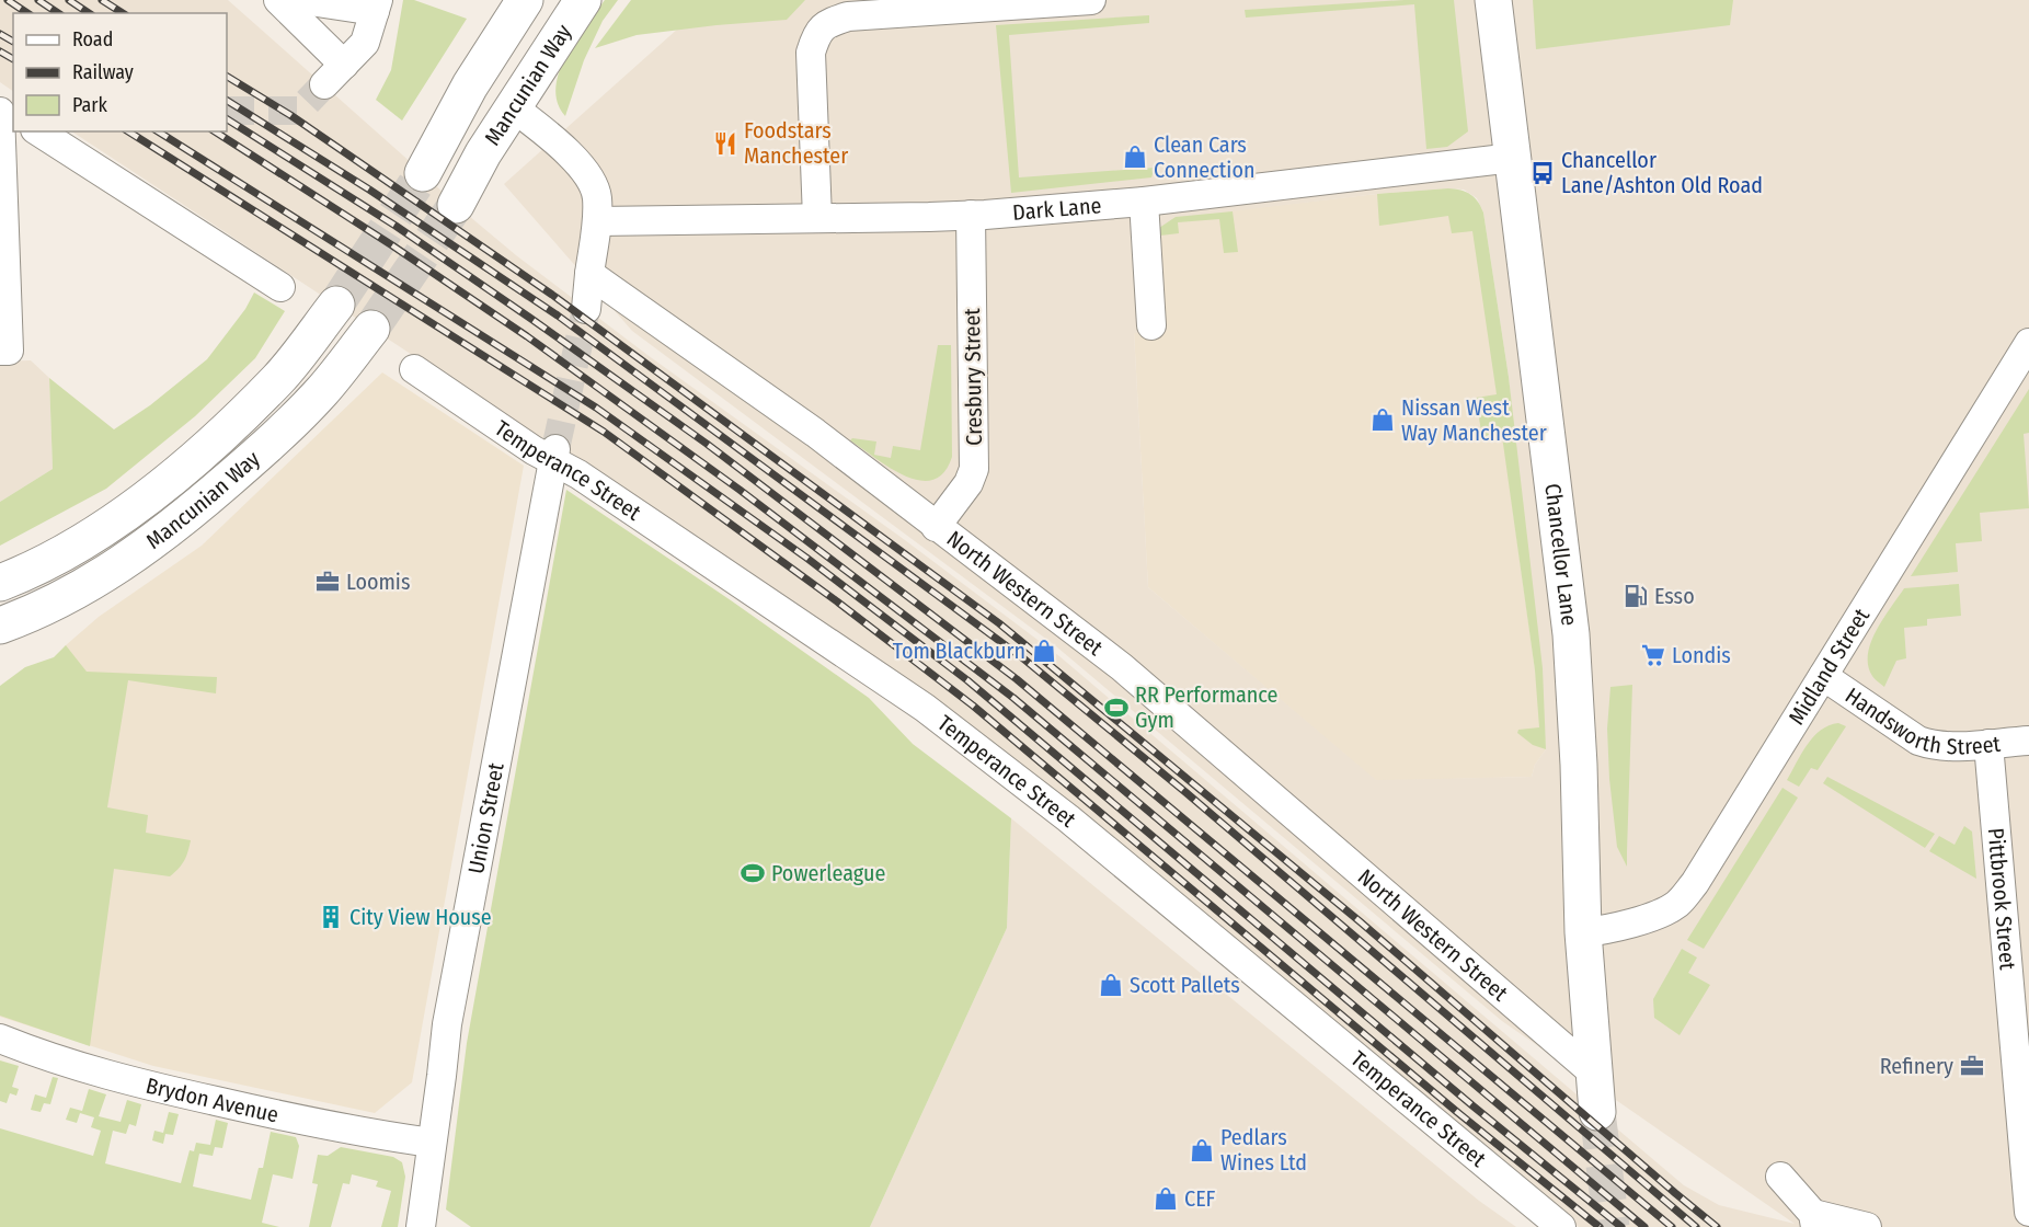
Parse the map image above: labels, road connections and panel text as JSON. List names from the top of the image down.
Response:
{
  "streets": {
    "highway": ["Mancunian Way", "Chancellor Lane"],
    "street": [
      "Dark Lane",
      "Cresbury Street",
      "Temperance Street",
      "North Western Street",
      "Midland Street",
      "Handsworth Street",
      "Union Street",
      "Pittbrook Street",
      "Brydon Avenue"
    ]
  },
  "crossings": [
    ["Dark Lane", "Cresbury Street"],
    ["Dark Lane", "Chancellor Lane"],
    ["Cresbury Street", "North Western Street"],
    ["Temperance Street", "Union Street"],
    ["Chancellor Lane", "North Western Street"],
    ["Chancellor Lane", "Midland Street"],
    ["Midland Street", "Handsworth Street"],
    ["Handsworth Street", "Pittbrook Street"],
    ["Union Street", "Brydon Avenue"]
  ],
  "places": {
    "restaurant": ["Foodstars Manchester"],
    "shop": [
      "Clean Cars Connection",
      "Nissan West Way Manchester",
      "Tom Blackburn",
      "Scott Pallets",
      "Pedlars Wines Ltd",
      "CEF"
    ],
    "bus stop": ["Chancellor Lane/Ashton Old Road"],
    "office": ["Loomis", "Refinery"],
    "fuel station": ["Esso"],
    "supermarket": ["Londis"],
    "sports": ["RR Performance Gym", "Powerleague"],
    "building": ["City View House"]
  },
  "legend": ["Road", "Railway", "Park"]
}
